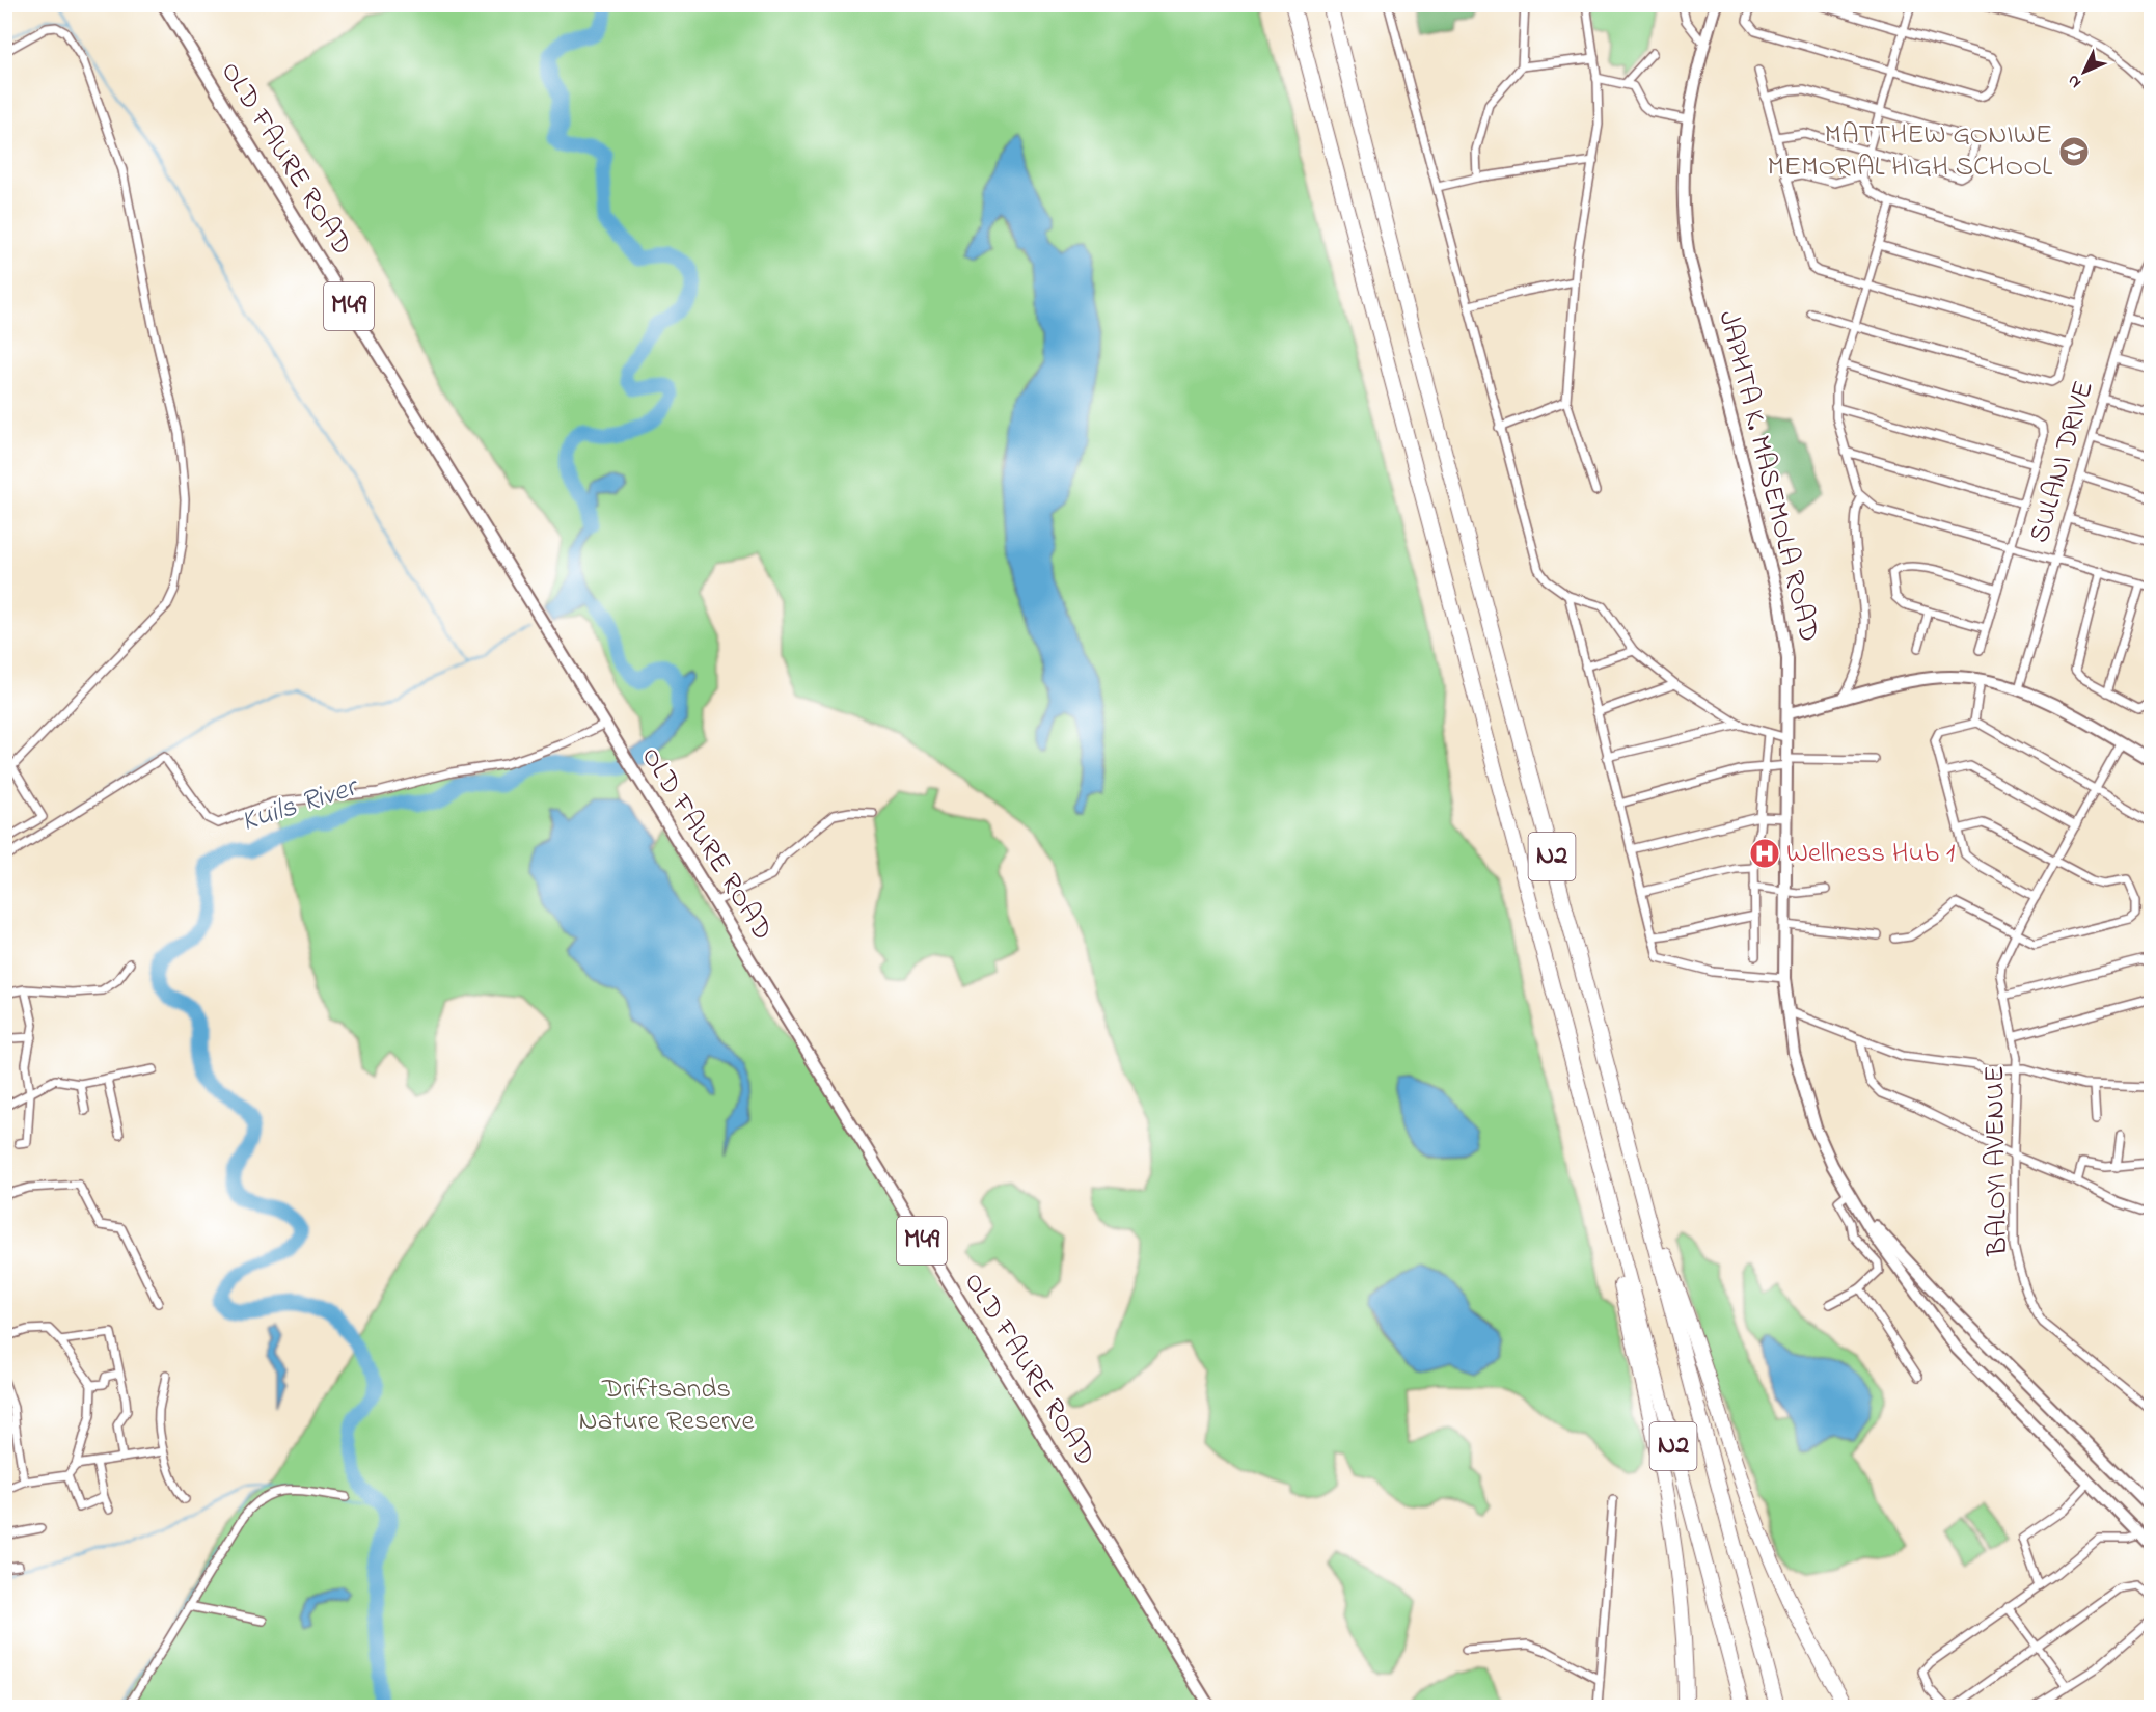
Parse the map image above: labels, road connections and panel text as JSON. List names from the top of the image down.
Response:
{
  "streets": {
    "highway": ["N2"],
    "main road": ["OLD FAURE ROAD", "M49", "JAPHTA K. MASEMOLA ROAD"],
    "street": ["SULANI DRIVE", "BALOYI AVENUE"]
  },
  "water": ["Kuils River"],
  "parks": ["Driftsands Nature Reserve"],
  "places": {
    "school or university": ["MATTHEW GONIWE MEMORIAL HIGH SCHOOL"],
    "hospital": ["Wellness Hub 1"]
  },
  "north": "bottom left"
}
